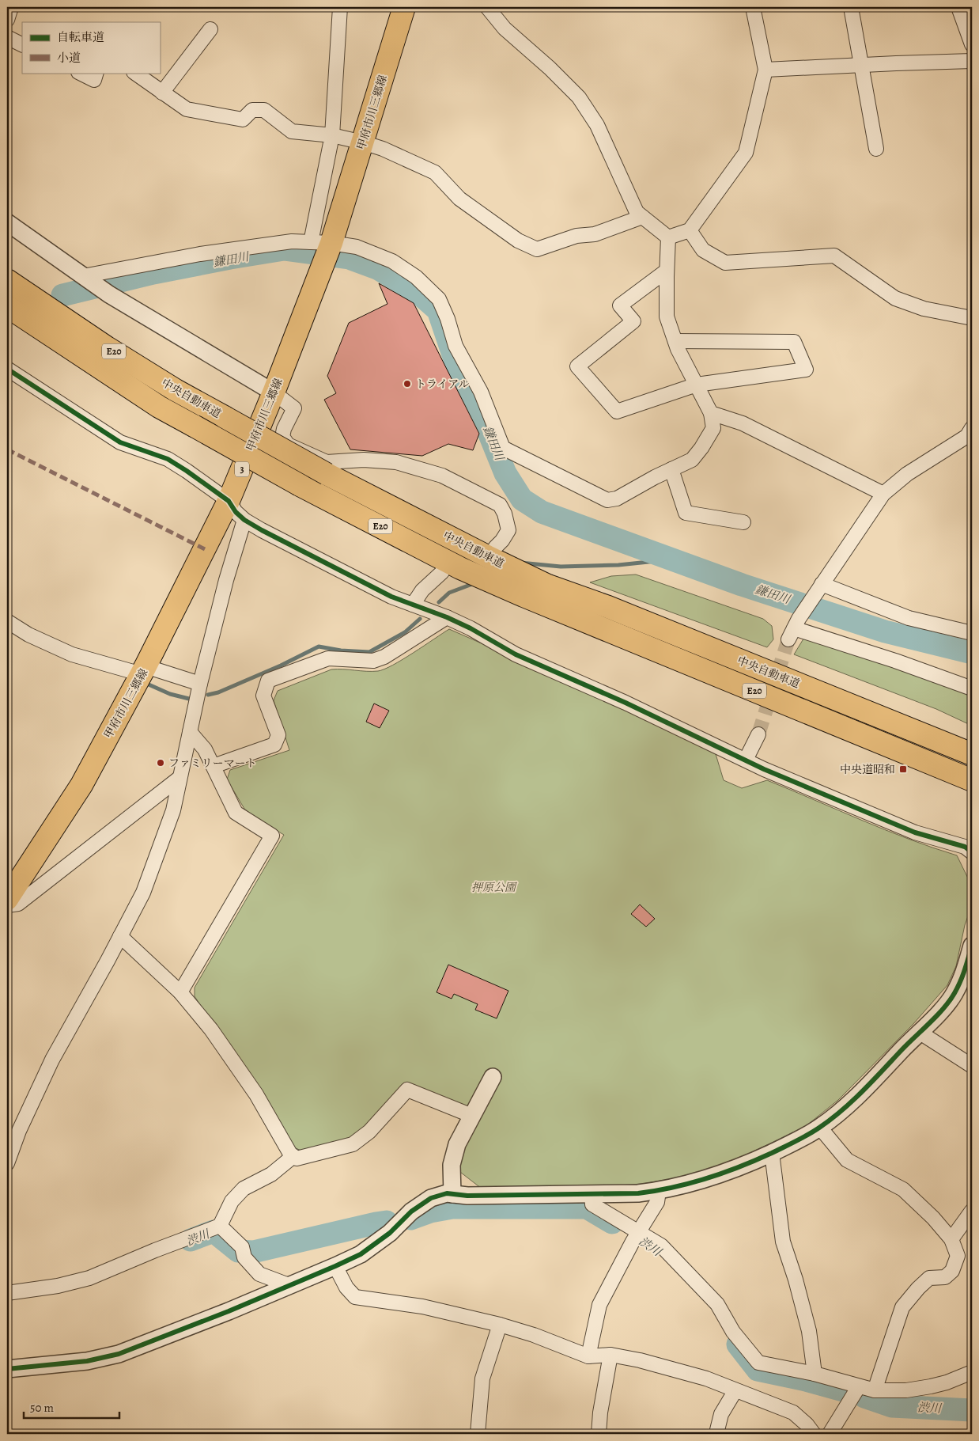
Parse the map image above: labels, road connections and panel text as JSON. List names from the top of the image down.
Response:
{
  "streets": {
    "main road": [
      "甲府市川三郷線",
      "E20",
      "中央自動車道",
      "3"
    ]
  },
  "water": ["鎌田川", "渋川"],
  "parks": ["押原公園"],
  "places": {
    "other": ["トライアル", "ファミリーマート"],
    "transit": ["中央道昭和"]
  },
  "legend": ["自転車道", "小道"],
  "scale_bar": "50 m"
}
